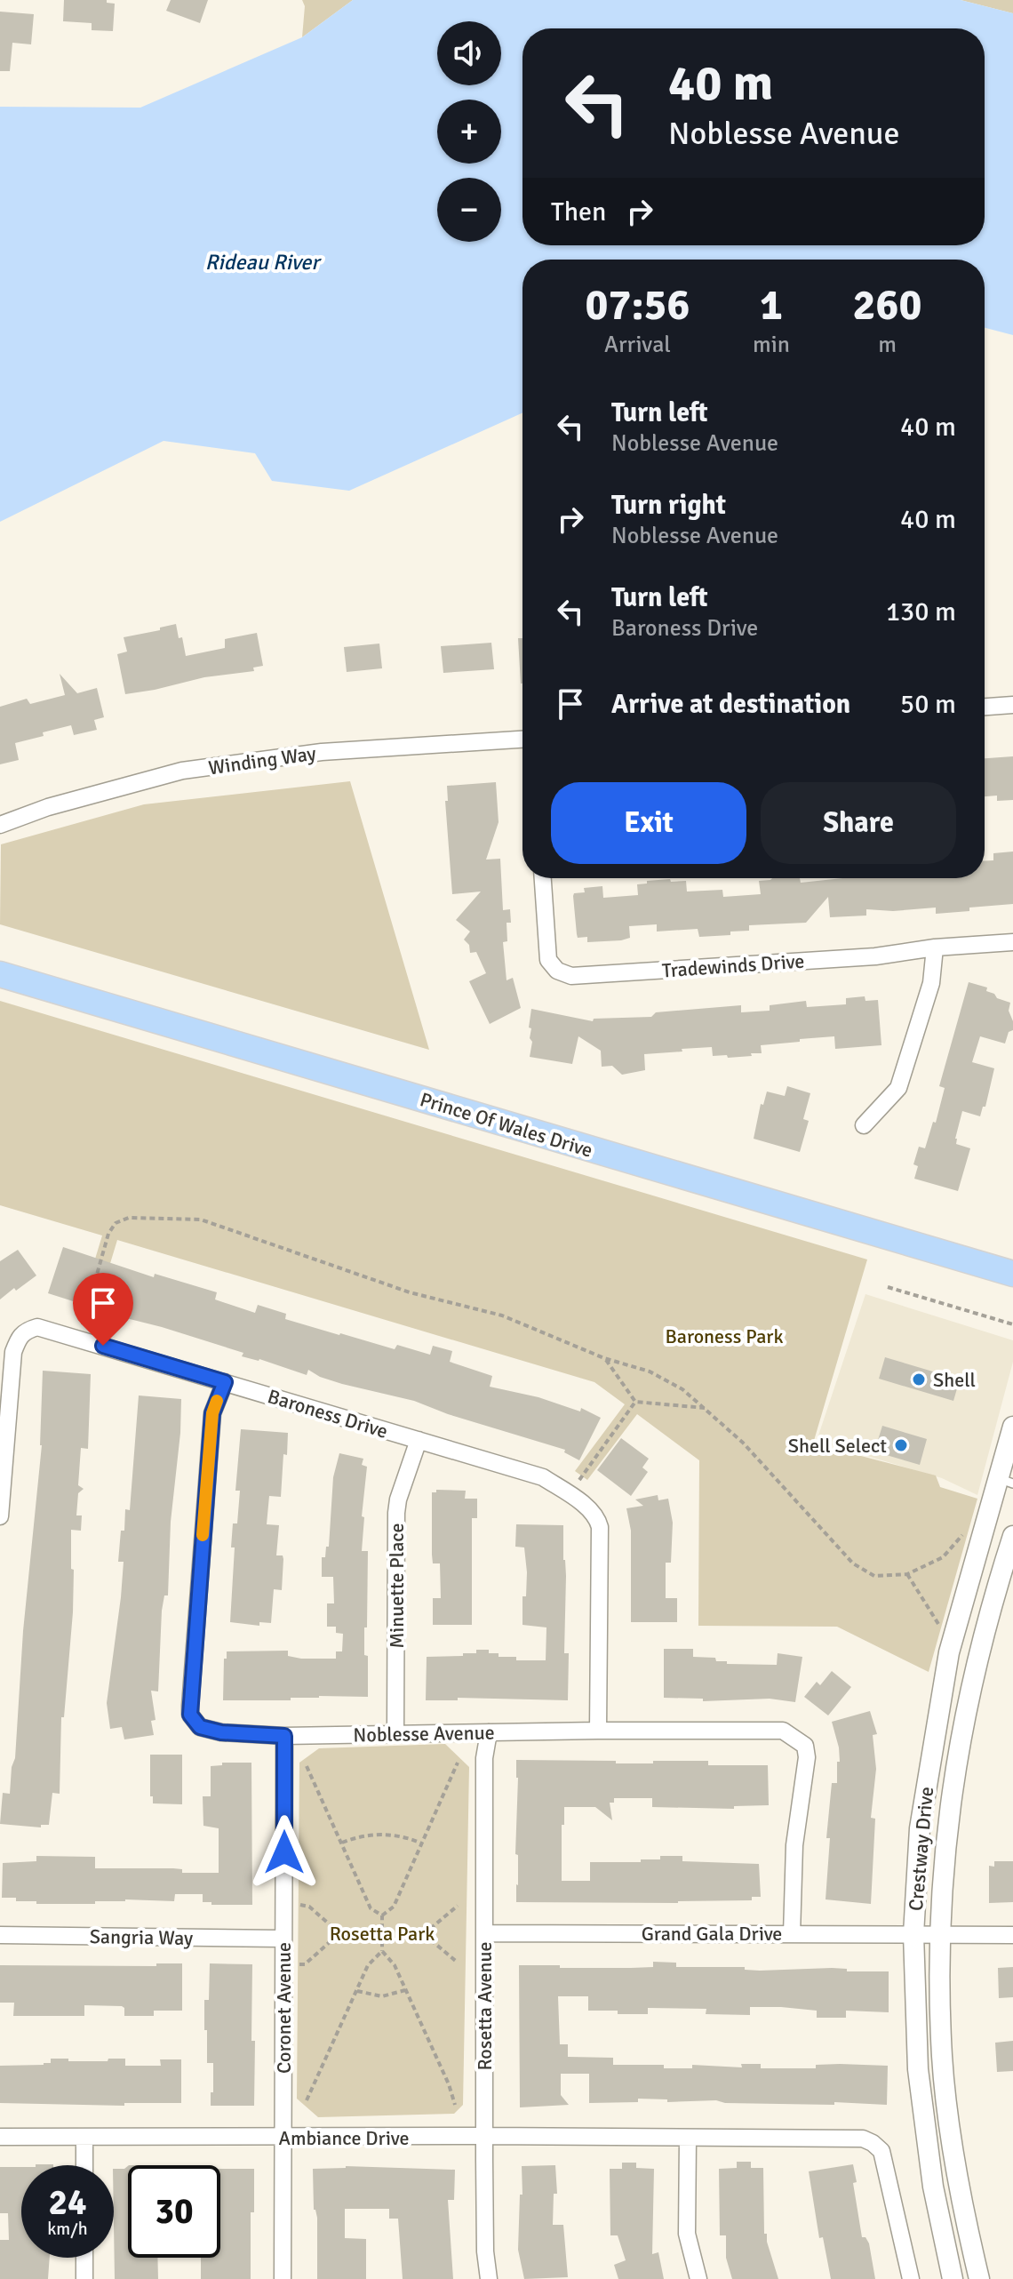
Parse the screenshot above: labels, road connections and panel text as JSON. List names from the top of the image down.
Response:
{
  "streets": {
    "main road": ["Prince Of Wales Drive"],
    "street": [
      "Winding Way",
      "Tradewinds Drive",
      "Baroness Drive",
      "Minuette Place",
      "Noblesse Avenue",
      "Crestway Drive",
      "Grand Gala Drive",
      "Sangria Way",
      "Rosetta Avenue",
      "Coronet Avenue",
      "Ambiance Drive"
    ]
  },
  "crossings": [
    ["Baroness Drive", "Minuette Place"],
    ["Baroness Drive", "Noblesse Avenue"],
    ["Minuette Place", "Noblesse Avenue"],
    ["Noblesse Avenue", "Grand Gala Drive"],
    ["Noblesse Avenue", "Rosetta Avenue"],
    ["Noblesse Avenue", "Coronet Avenue"],
    ["Crestway Drive", "Grand Gala Drive"],
    ["Grand Gala Drive", "Rosetta Avenue"],
    ["Sangria Way", "Coronet Avenue"],
    ["Rosetta Avenue", "Ambiance Drive"],
    ["Coronet Avenue", "Ambiance Drive"]
  ],
  "water": ["Rideau River"],
  "parks": ["Baroness Park", "Rosetta Park"],
  "places": ["Shell", "Shell Select"],
  "page": {
    "map_buttons": ["+", "−"],
    "turn": ["40 m", "Noblesse Avenue"],
    "then": "Then",
    "eta": [
      "07:56",
      "Arrival",
      "1",
      "min",
      "260",
      "m"
    ],
    "list": [
      {
        "name": "Turn left",
        "note": "Noblesse Avenue",
        "value": "40 m"
      },
      {
        "name": "Turn right",
        "note": "Noblesse Avenue",
        "value": "40 m"
      },
      {
        "name": "Turn left",
        "note": "Baroness Drive",
        "value": "130 m"
      },
      {
        "name": "Arrive at destination",
        "value": "50 m"
      }
    ],
    "buttons": ["Exit", "Share"],
    "speed": "24 km/h",
    "limit": "30"
  }
}
